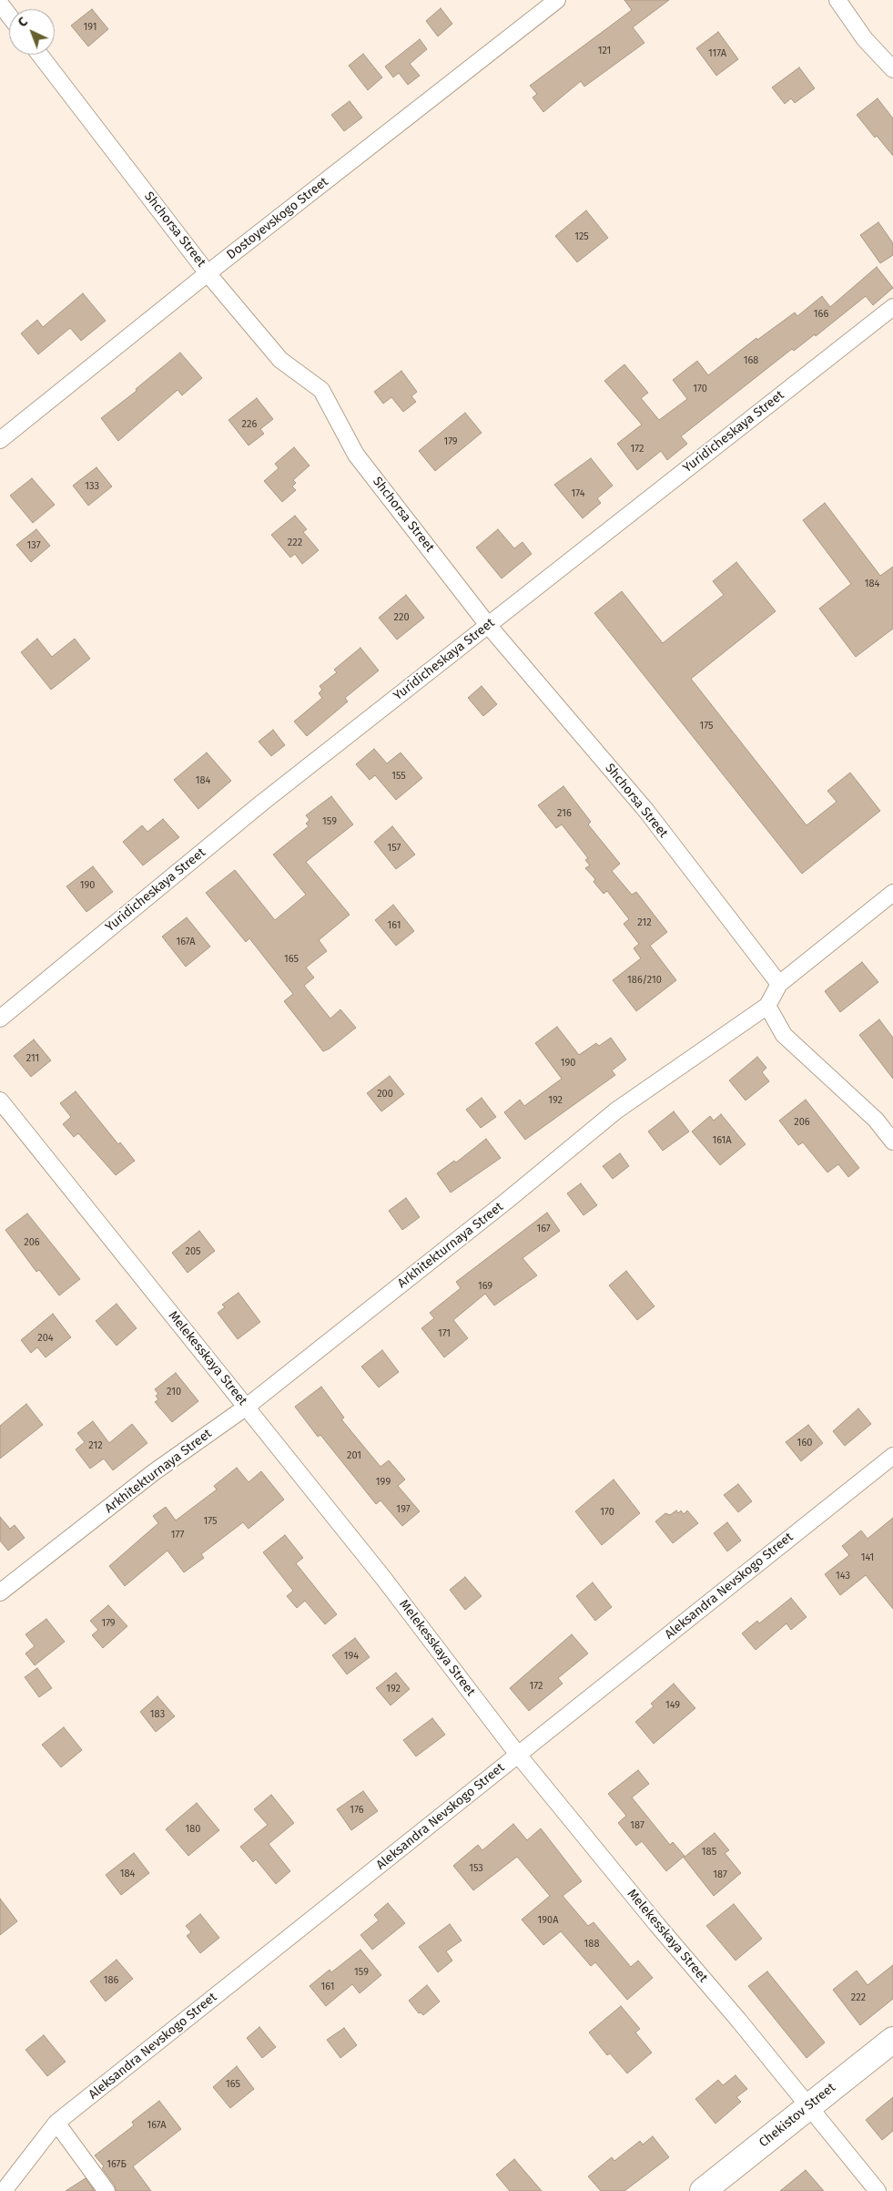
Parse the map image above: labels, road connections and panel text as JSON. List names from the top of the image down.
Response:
{
  "streets": {
    "main road": ["Chekistov Street"],
    "street": [
      "Dostoyevskogo Street",
      "Shchorsa Street",
      "Yuridicheskaya Street",
      "Arkhitekturnaya Street",
      "Melekesskaya Street",
      "Aleksandra Nevskogo Street"
    ]
  },
  "crossings": [
    ["Dostoyevskogo Street", "Shchorsa Street"],
    ["Shchorsa Street", "Yuridicheskaya Street"],
    ["Shchorsa Street", "Arkhitekturnaya Street"],
    ["Arkhitekturnaya Street", "Melekesskaya Street"],
    ["Melekesskaya Street", "Aleksandra Nevskogo Street"],
    ["Melekesskaya Street", "Chekistov Street"]
  ],
  "house_numbers": [
    "191",
    "121",
    "117А",
    "125",
    "166",
    "168",
    "170",
    "226",
    "179",
    "172",
    "133",
    "174",
    "222",
    "137",
    "184",
    "220",
    "175",
    "155",
    "184",
    "216",
    "159",
    "157",
    "190",
    "212",
    "161",
    "167А",
    "165",
    "186/210",
    "211",
    "190",
    "200",
    "192",
    "206",
    "161А",
    "167",
    "206",
    "205",
    "169",
    "171",
    "204",
    "210",
    "160",
    "212",
    "201",
    "199",
    "197",
    "170",
    "175",
    "177",
    "141",
    "143",
    "179",
    "194",
    "172",
    "192",
    "149",
    "183",
    "176",
    "187",
    "180",
    "185",
    "153",
    "184",
    "187",
    "190А",
    "188",
    "159",
    "186",
    "161",
    "222",
    "165",
    "167А",
    "167Б"
  ],
  "north": "top left"
}
